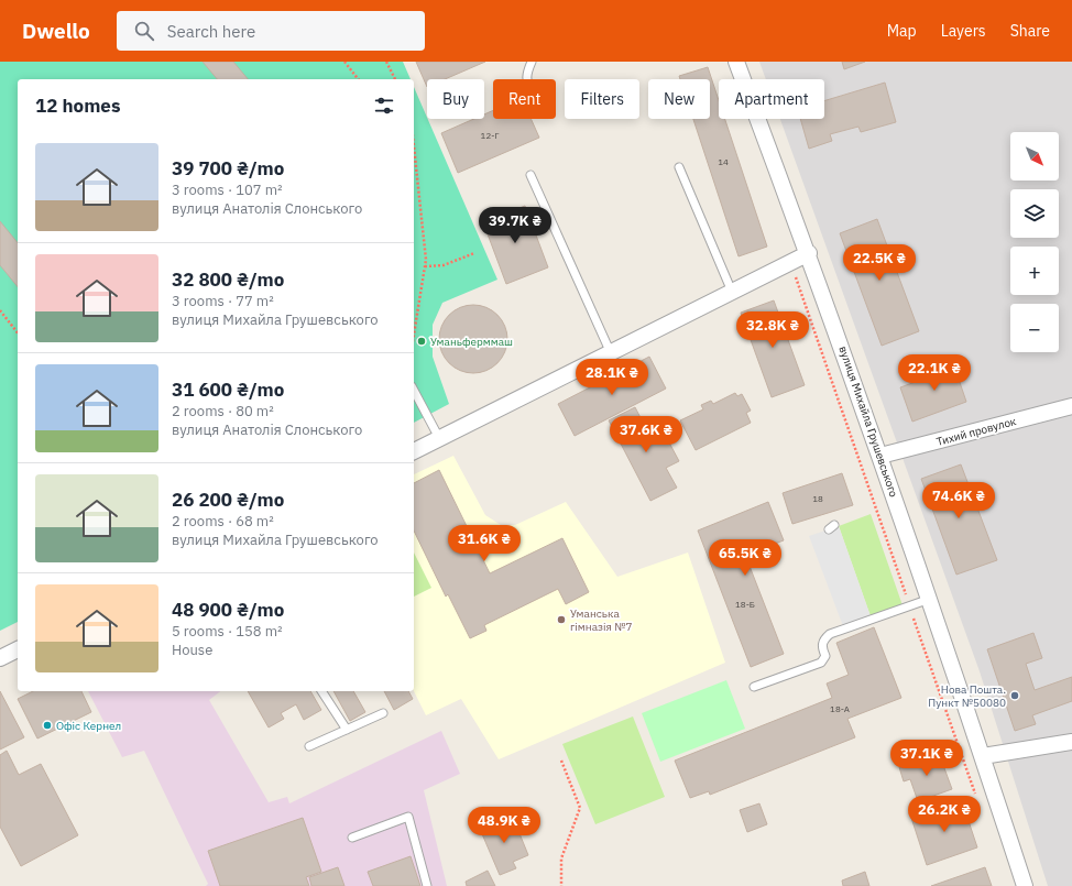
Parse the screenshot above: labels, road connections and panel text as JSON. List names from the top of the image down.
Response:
{
  "streets": {
    "street": ["вулиця Михайла Грушевського", "Тихий провулок"]
  },
  "crossings": [
    ["вулиця Михайла Грушевського", "Тихий провулок"]
  ],
  "places": [
    "Уманьферммаш",
    "Уманська гімназія №7",
    "Нова Пошта. Пункт №50080",
    "Офіс Кернел"
  ],
  "house_numbers": [
    "12-Г",
    "14",
    "18",
    "18-Б",
    "18-А"
  ],
  "north": "bottom right",
  "page": {
    "header": "Dwello",
    "search": "Search here",
    "nav": ["Map", "Layers", "Share"],
    "chip": [
      "Buy",
      "Rent",
      "Filters",
      "New",
      "Apartment"
    ],
    "heading": "12 homes",
    "map_buttons": ["+", "−"],
    "list": [
      {
        "name": "39 700 ₴/mo",
        "note": "3 rooms · 107 m² · вулиця Анатолія Слонського"
      },
      {
        "name": "32 800 ₴/mo",
        "note": "3 rooms · 77 m² · вулиця Михайла Грушевського"
      },
      {
        "name": "31 600 ₴/mo",
        "note": "2 rooms · 80 m² · вулиця Анатолія Слонського"
      },
      {
        "name": "26 200 ₴/mo",
        "note": "2 rooms · 68 m² · вулиця Михайла Грушевського"
      },
      {
        "name": "48 900 ₴/mo",
        "note": "5 rooms · 158 m² · House"
      }
    ],
    "price": [
      "39.7K ₴",
      "22.5K ₴",
      "32.8K ₴",
      "22.1K ₴",
      "28.1K ₴",
      "37.6K ₴",
      "74.6K ₴",
      "31.6K ₴",
      "65.5K ₴",
      "37.1K ₴",
      "26.2K ₴",
      "48.9K ₴"
    ]
  }
}
